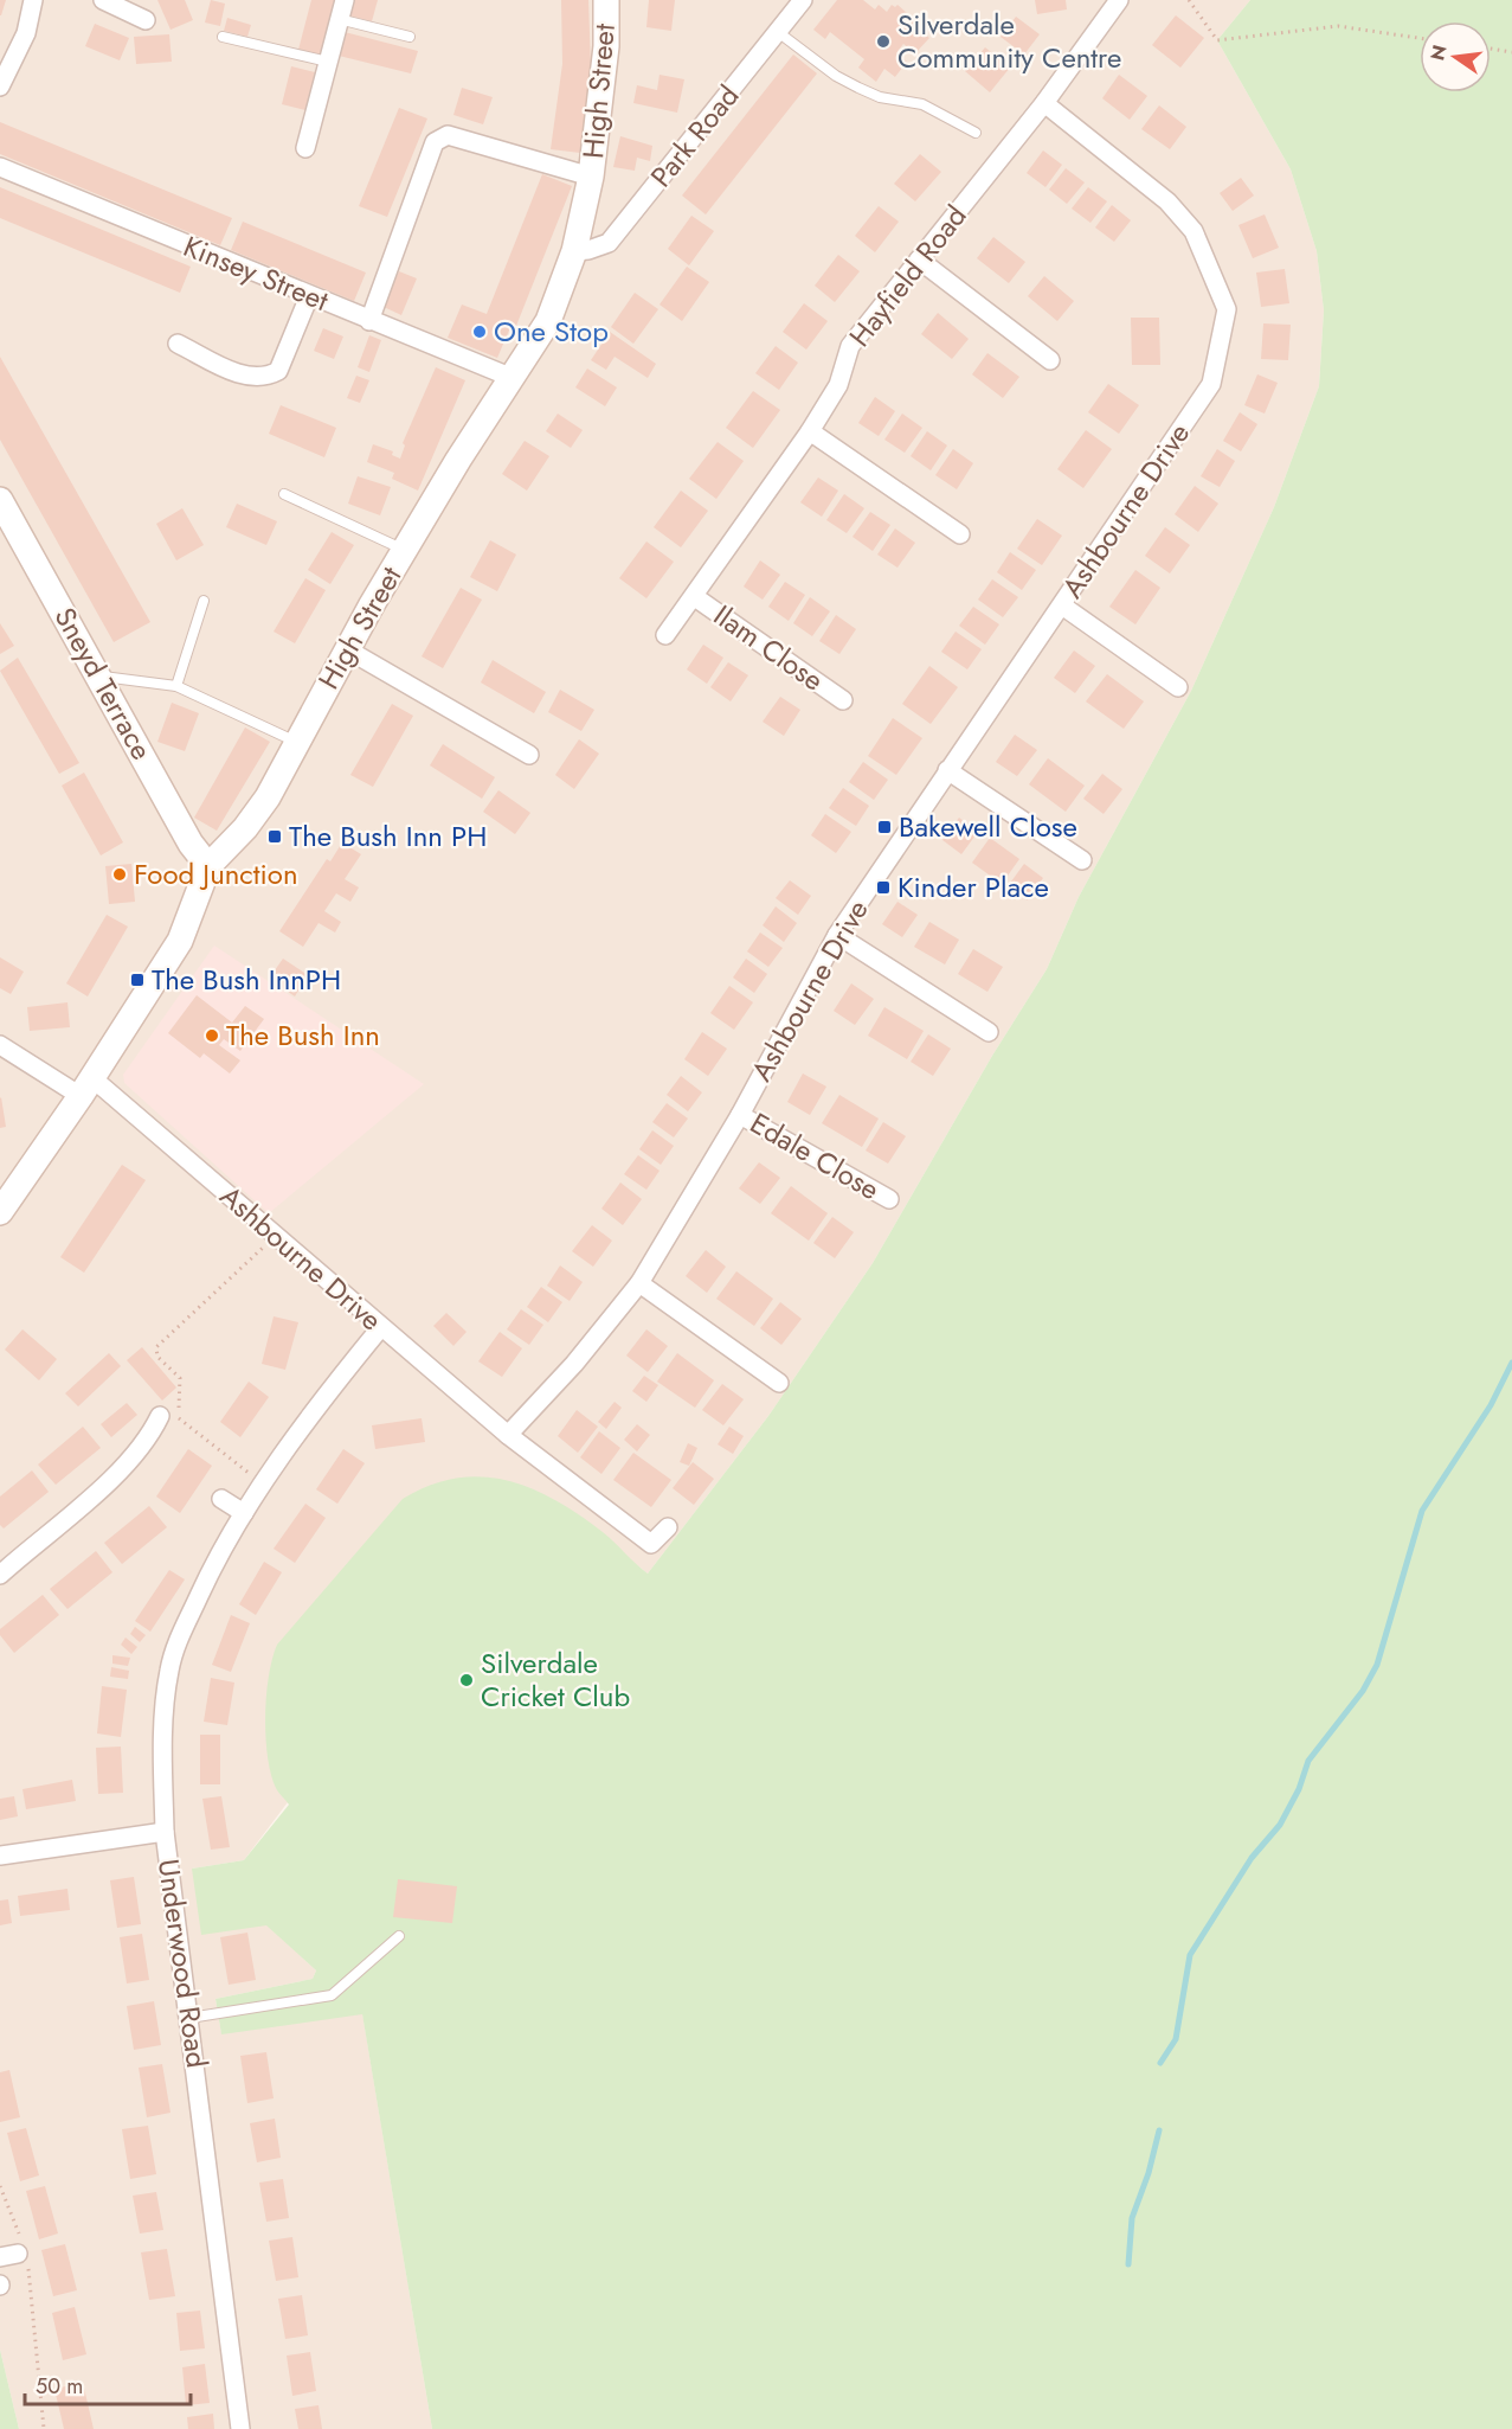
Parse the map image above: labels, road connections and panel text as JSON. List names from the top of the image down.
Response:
{
  "streets": {
    "street": [
      "High Street",
      "Park Road",
      "Kinsey Street",
      "Hayfield Road",
      "Ashbourne Drive",
      "Ilam Close",
      "Sneyd Terrace",
      "Edale Close",
      "Underwood Road"
    ]
  },
  "crossings": [
    ["High Street", "Park Road"],
    ["High Street", "Kinsey Street"],
    ["High Street", "Ashbourne Drive"],
    ["High Street", "Sneyd Terrace"],
    ["Hayfield Road", "Ashbourne Drive"],
    ["Hayfield Road", "Ilam Close"],
    ["Ashbourne Drive", "Edale Close"],
    ["Ashbourne Drive", "Underwood Road"]
  ],
  "places": {
    "other": [
      "Silverdale Community Centre",
      "One Stop",
      "Food Junction",
      "The Bush Inn",
      "Silverdale Cricket Club"
    ],
    "transit": [
      "Bakewell Close",
      "The Bush Inn PH",
      "Kinder Place",
      "The Bush InnPH"
    ]
  },
  "scale_bar": "50 m",
  "north": "left"
}
